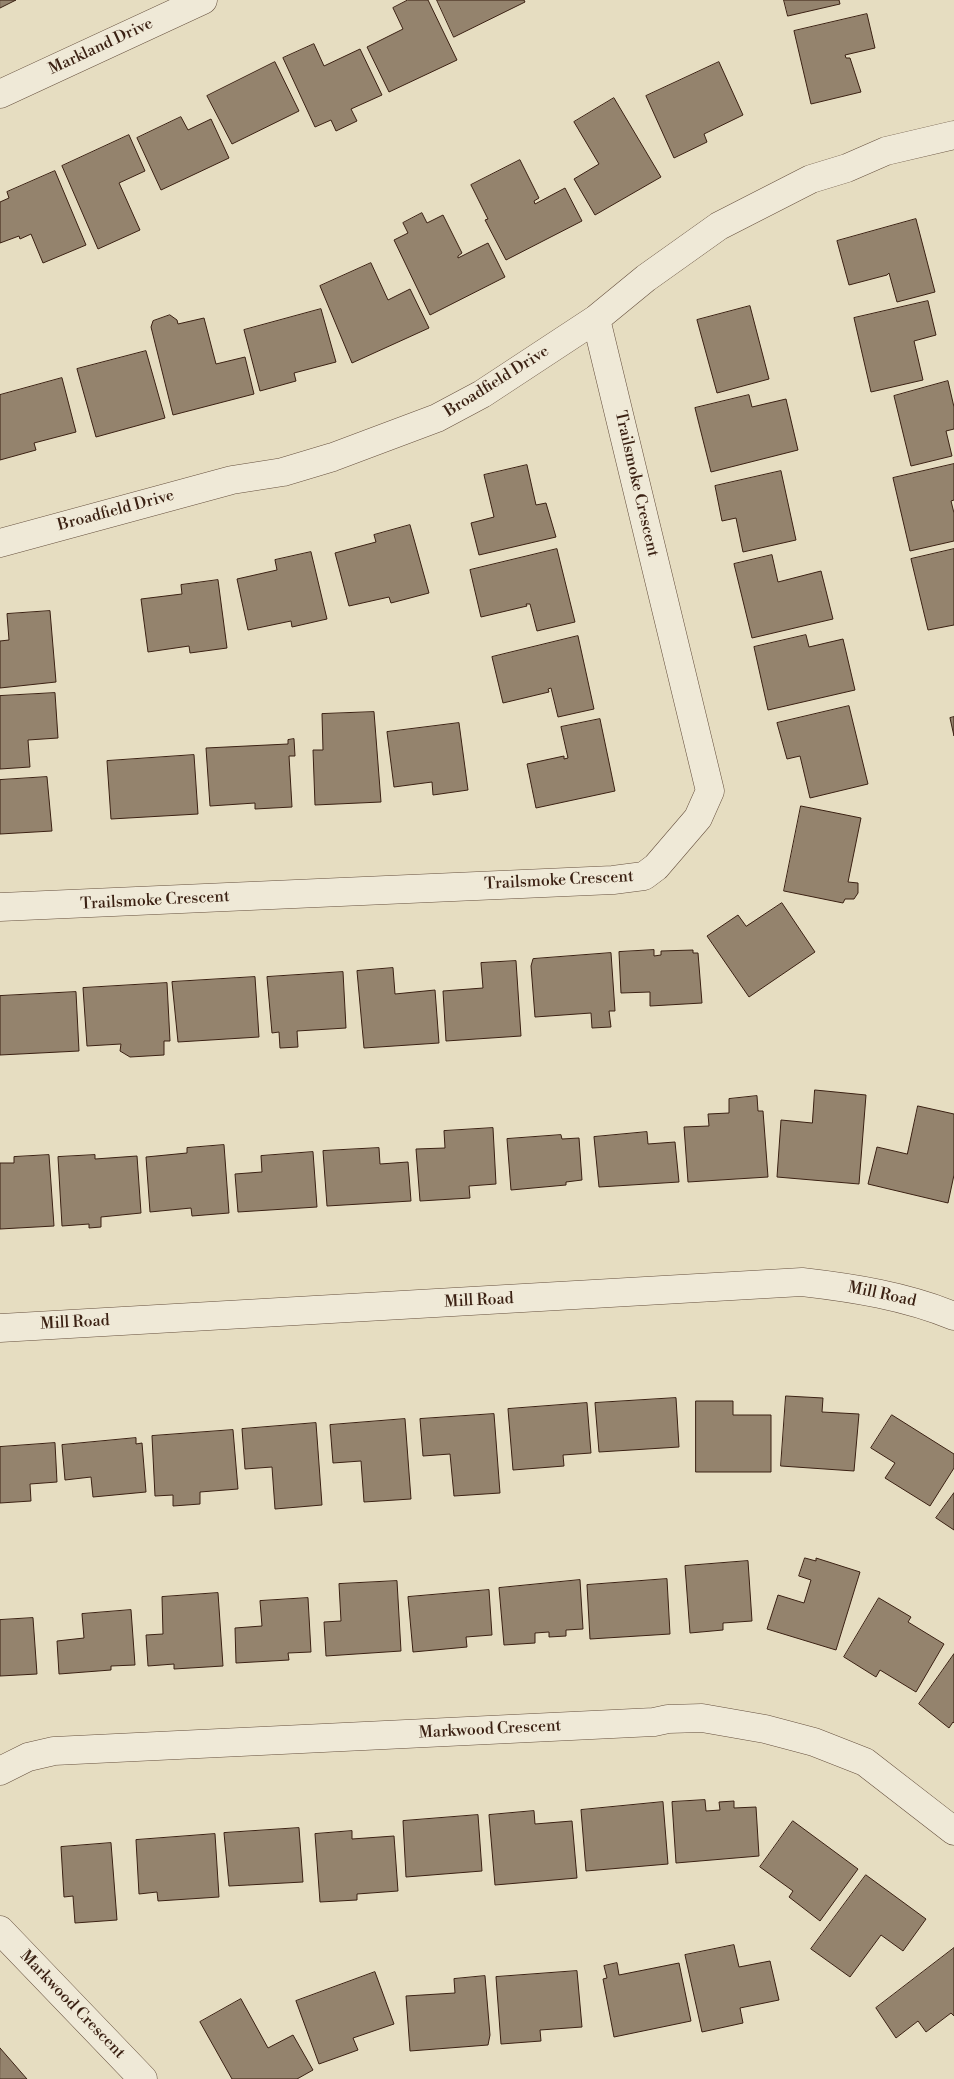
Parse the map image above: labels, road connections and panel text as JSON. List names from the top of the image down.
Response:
{
  "streets": {
    "street": [
      "Markland Drive",
      "Broadfield Drive",
      "Trailsmoke Crescent",
      "Mill Road",
      "Markwood Crescent"
    ]
  },
  "crossings": [
    ["Broadfield Drive", "Trailsmoke Crescent"]
  ]
}
